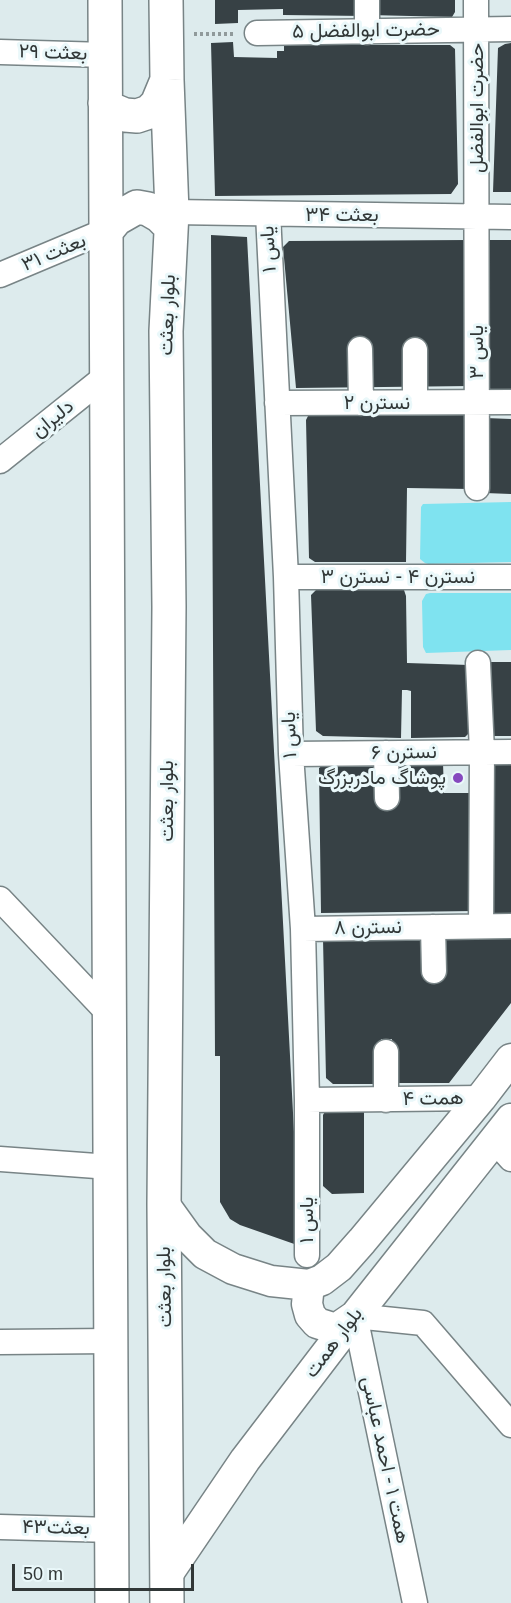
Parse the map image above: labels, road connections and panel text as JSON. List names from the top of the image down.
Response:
{
  "streets": {
    "main road": ["بلوار بعثت"],
    "street": [
      "حضرت ابوالفضل ۵",
      "بعثت ۲۹",
      "حضرت ابوالفضل",
      "بعثت ۳۴",
      "یاس ۱",
      "بعثت ۳۱",
      "یاس ۳",
      "نسترن ۲",
      "دلیران",
      "نسترن ۴ - نسترن ۳",
      "نسترن ۶",
      "نسترن ۸",
      "همت ۴",
      "بلوار همت",
      "همت ۱ - احمد عباسی",
      "بعثت۴۳"
    ]
  },
  "crossings": [
    ["حضرت ابوالفضل ۵", "حضرت ابوالفضل"],
    ["حضرت ابوالفضل", "بعثت ۳۴"],
    ["حضرت ابوالفضل", "یاس ۳"],
    ["بعثت ۳۴", "یاس ۱"],
    ["بعثت ۳۴", "بلوار بعثت"],
    ["بعثت ۳۴", "یاس ۳"],
    ["یاس ۱", "نسترن ۲"],
    ["یاس ۱", "نسترن ۴ - نسترن ۳"],
    ["یاس ۱", "نسترن ۶"],
    ["یاس ۱", "نسترن ۸"],
    ["یاس ۱", "همت ۴"],
    ["بلوار بعثت", "بلوار همت"],
    ["یاس ۳", "نسترن ۲"],
    ["بلوار همت", "همت ۱ - احمد عباسی"]
  ],
  "places": ["پوشاگ مادربزرگ"],
  "scale_bar": "50 m"
}
